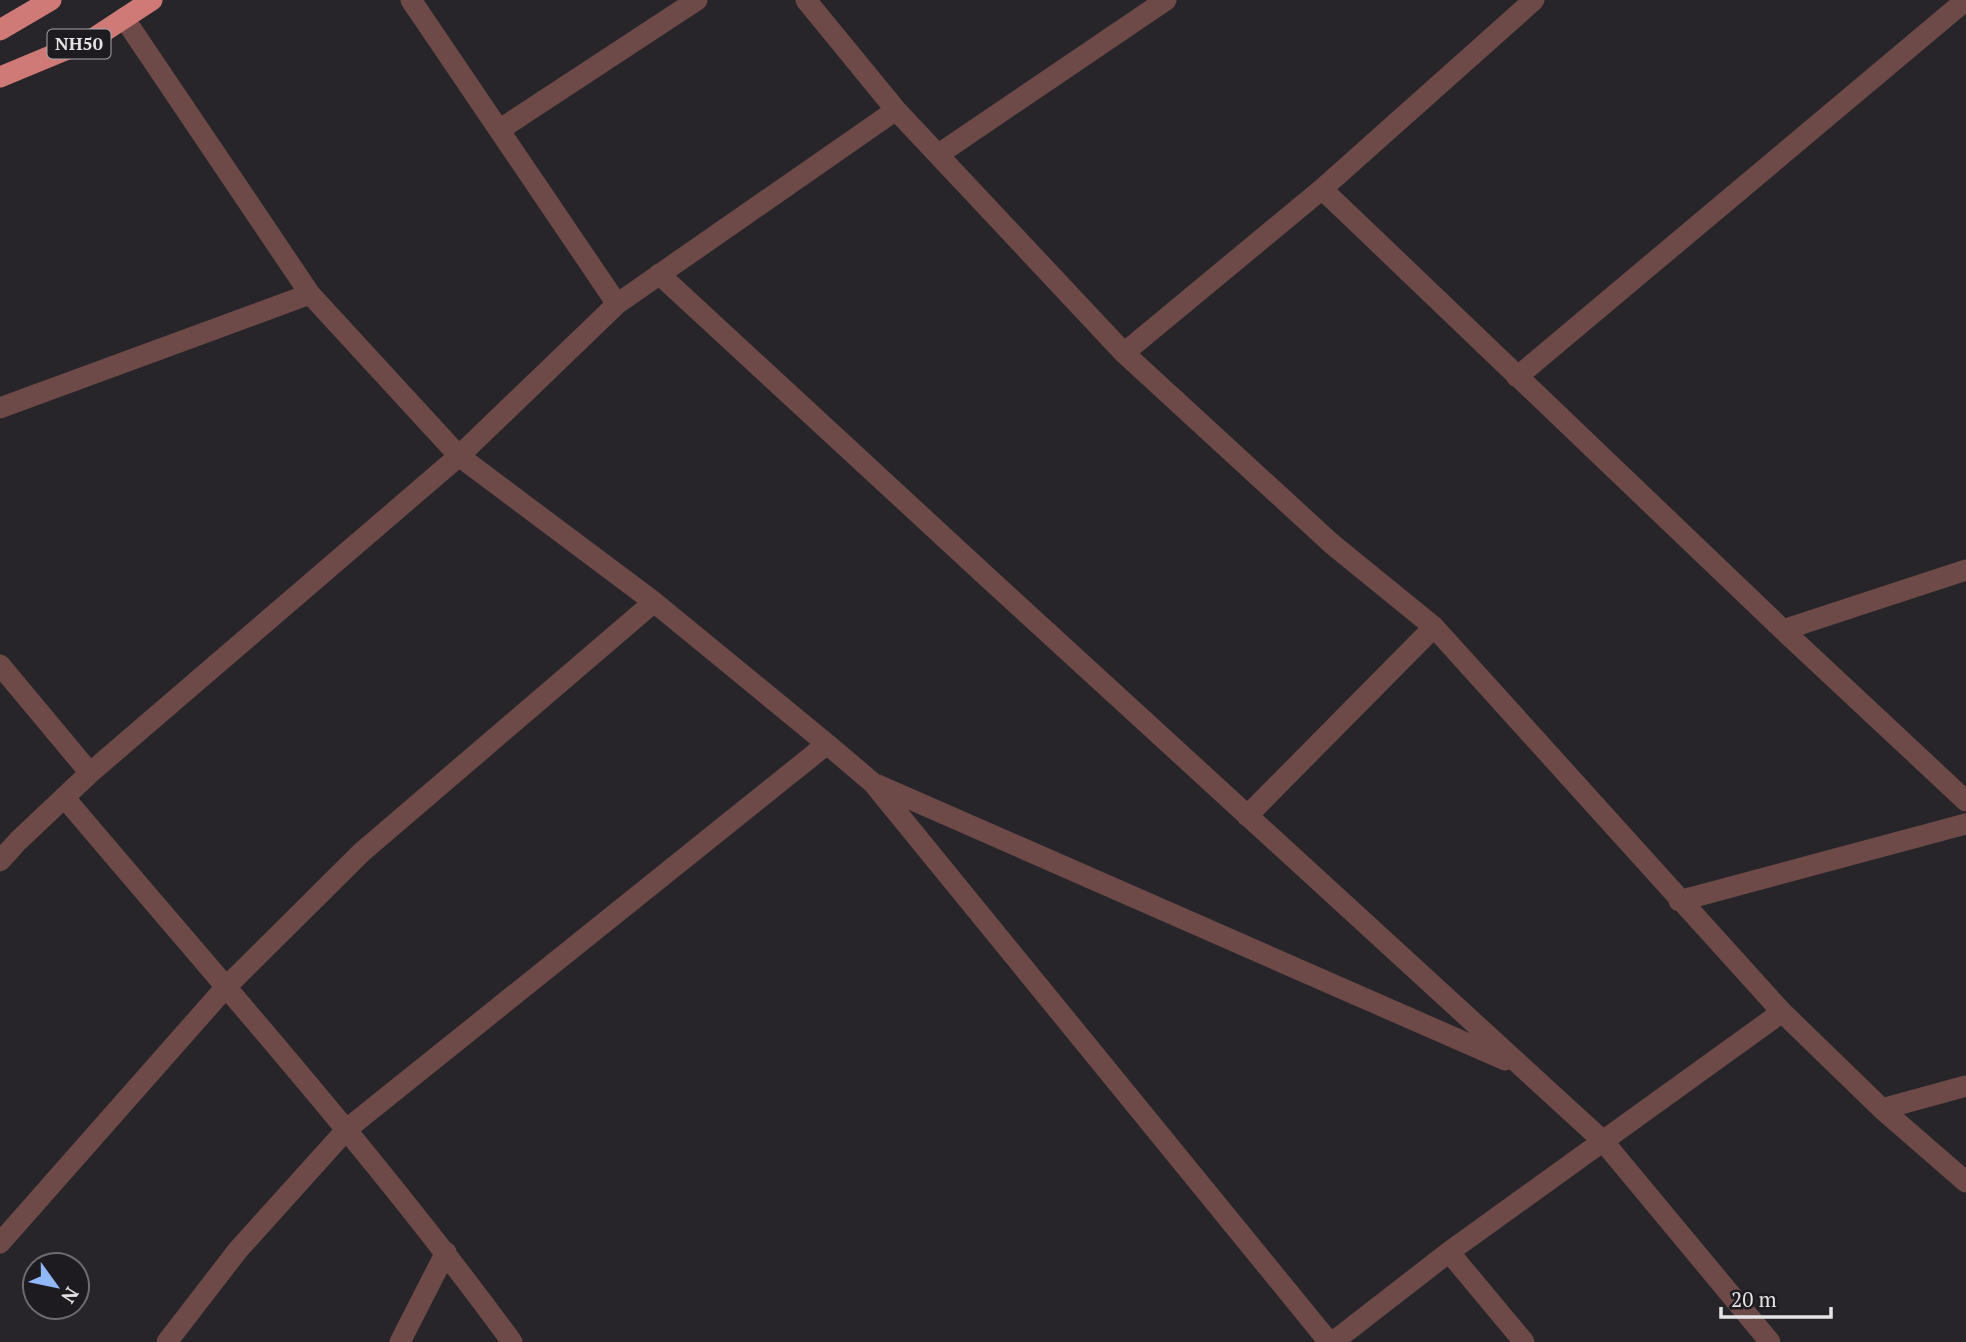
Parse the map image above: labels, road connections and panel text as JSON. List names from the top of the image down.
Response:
{
  "streets": {
    "highway": ["NH50"]
  },
  "scale_bar": "20 m",
  "north": "bottom right"
}
